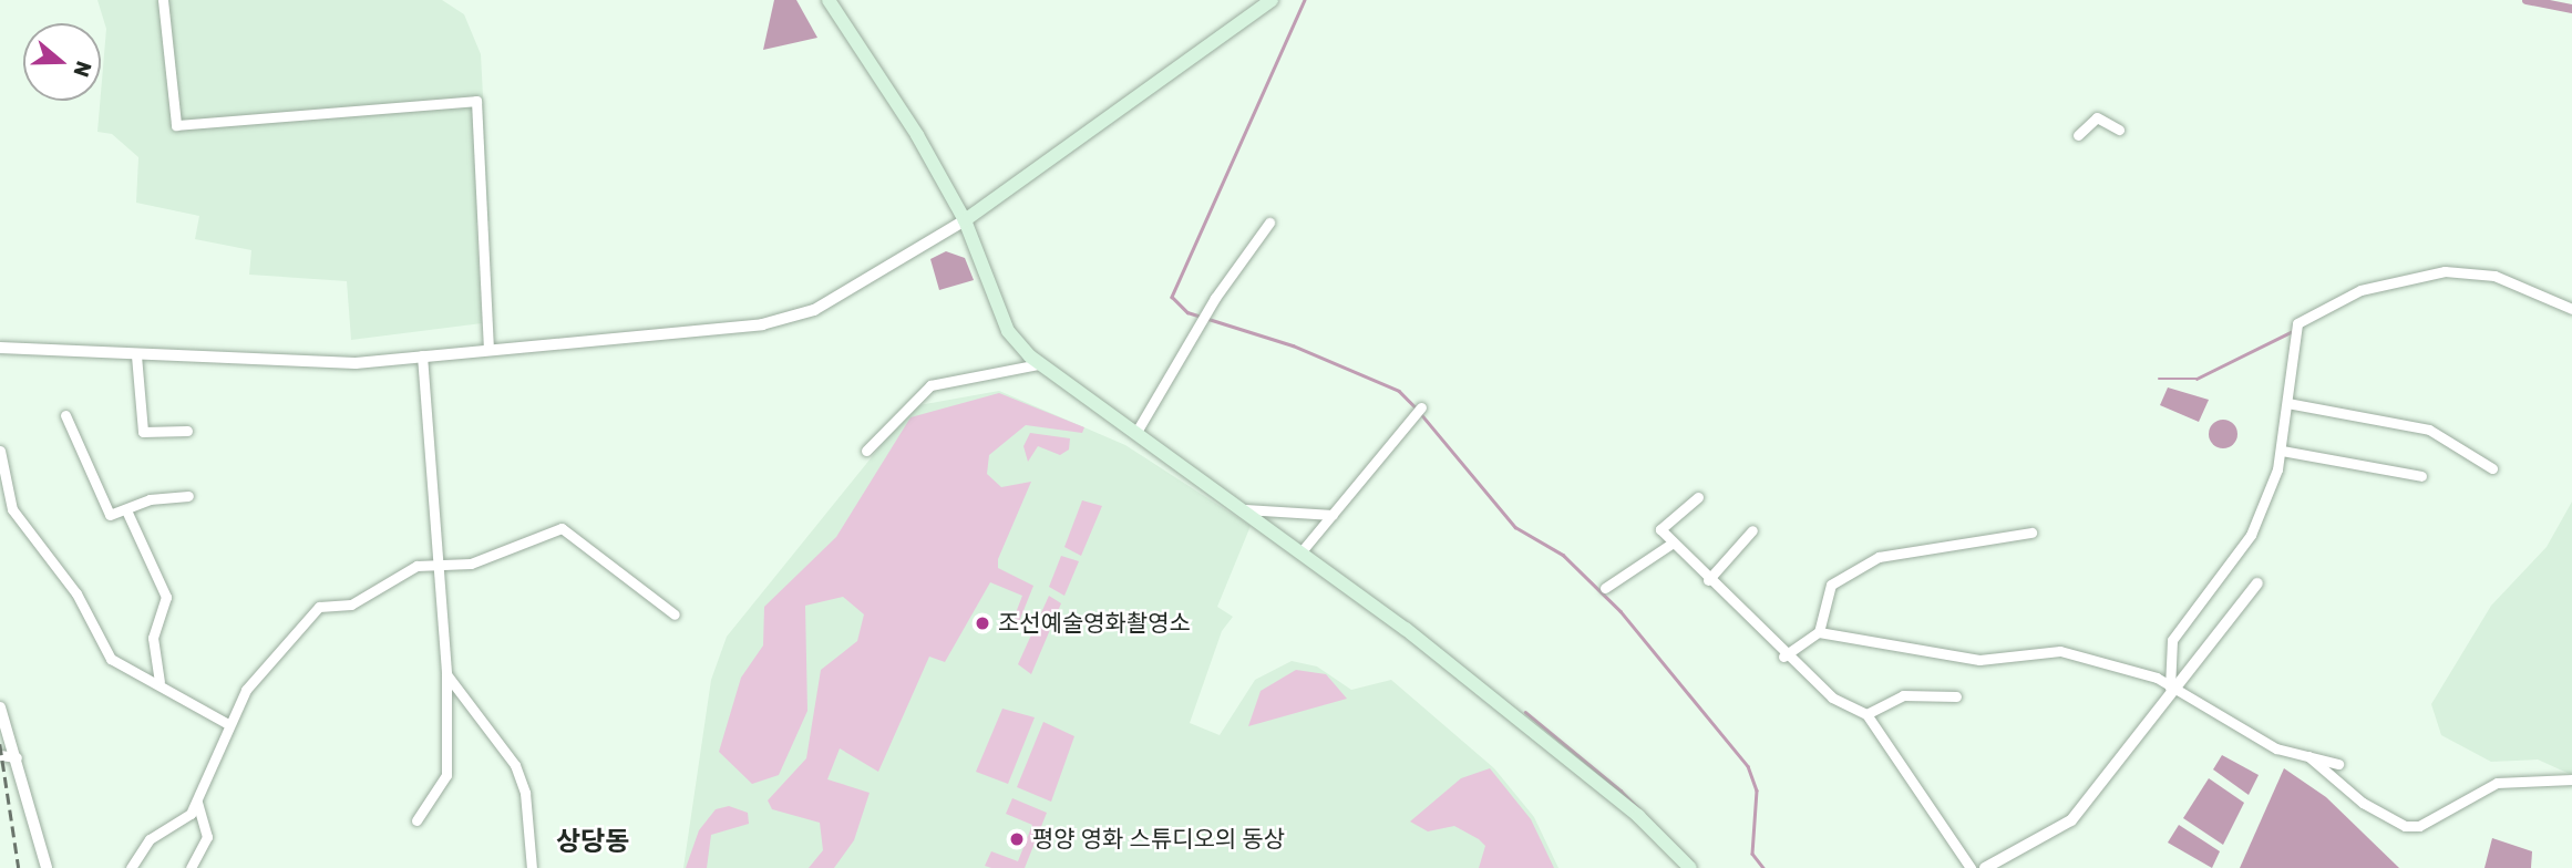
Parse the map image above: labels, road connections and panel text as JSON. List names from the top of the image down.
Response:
{
  "districts": ["상당동"],
  "places": ["조선예술영화촬영소", "평양 영화 스튜디오의 동상"],
  "north": "right"
}
